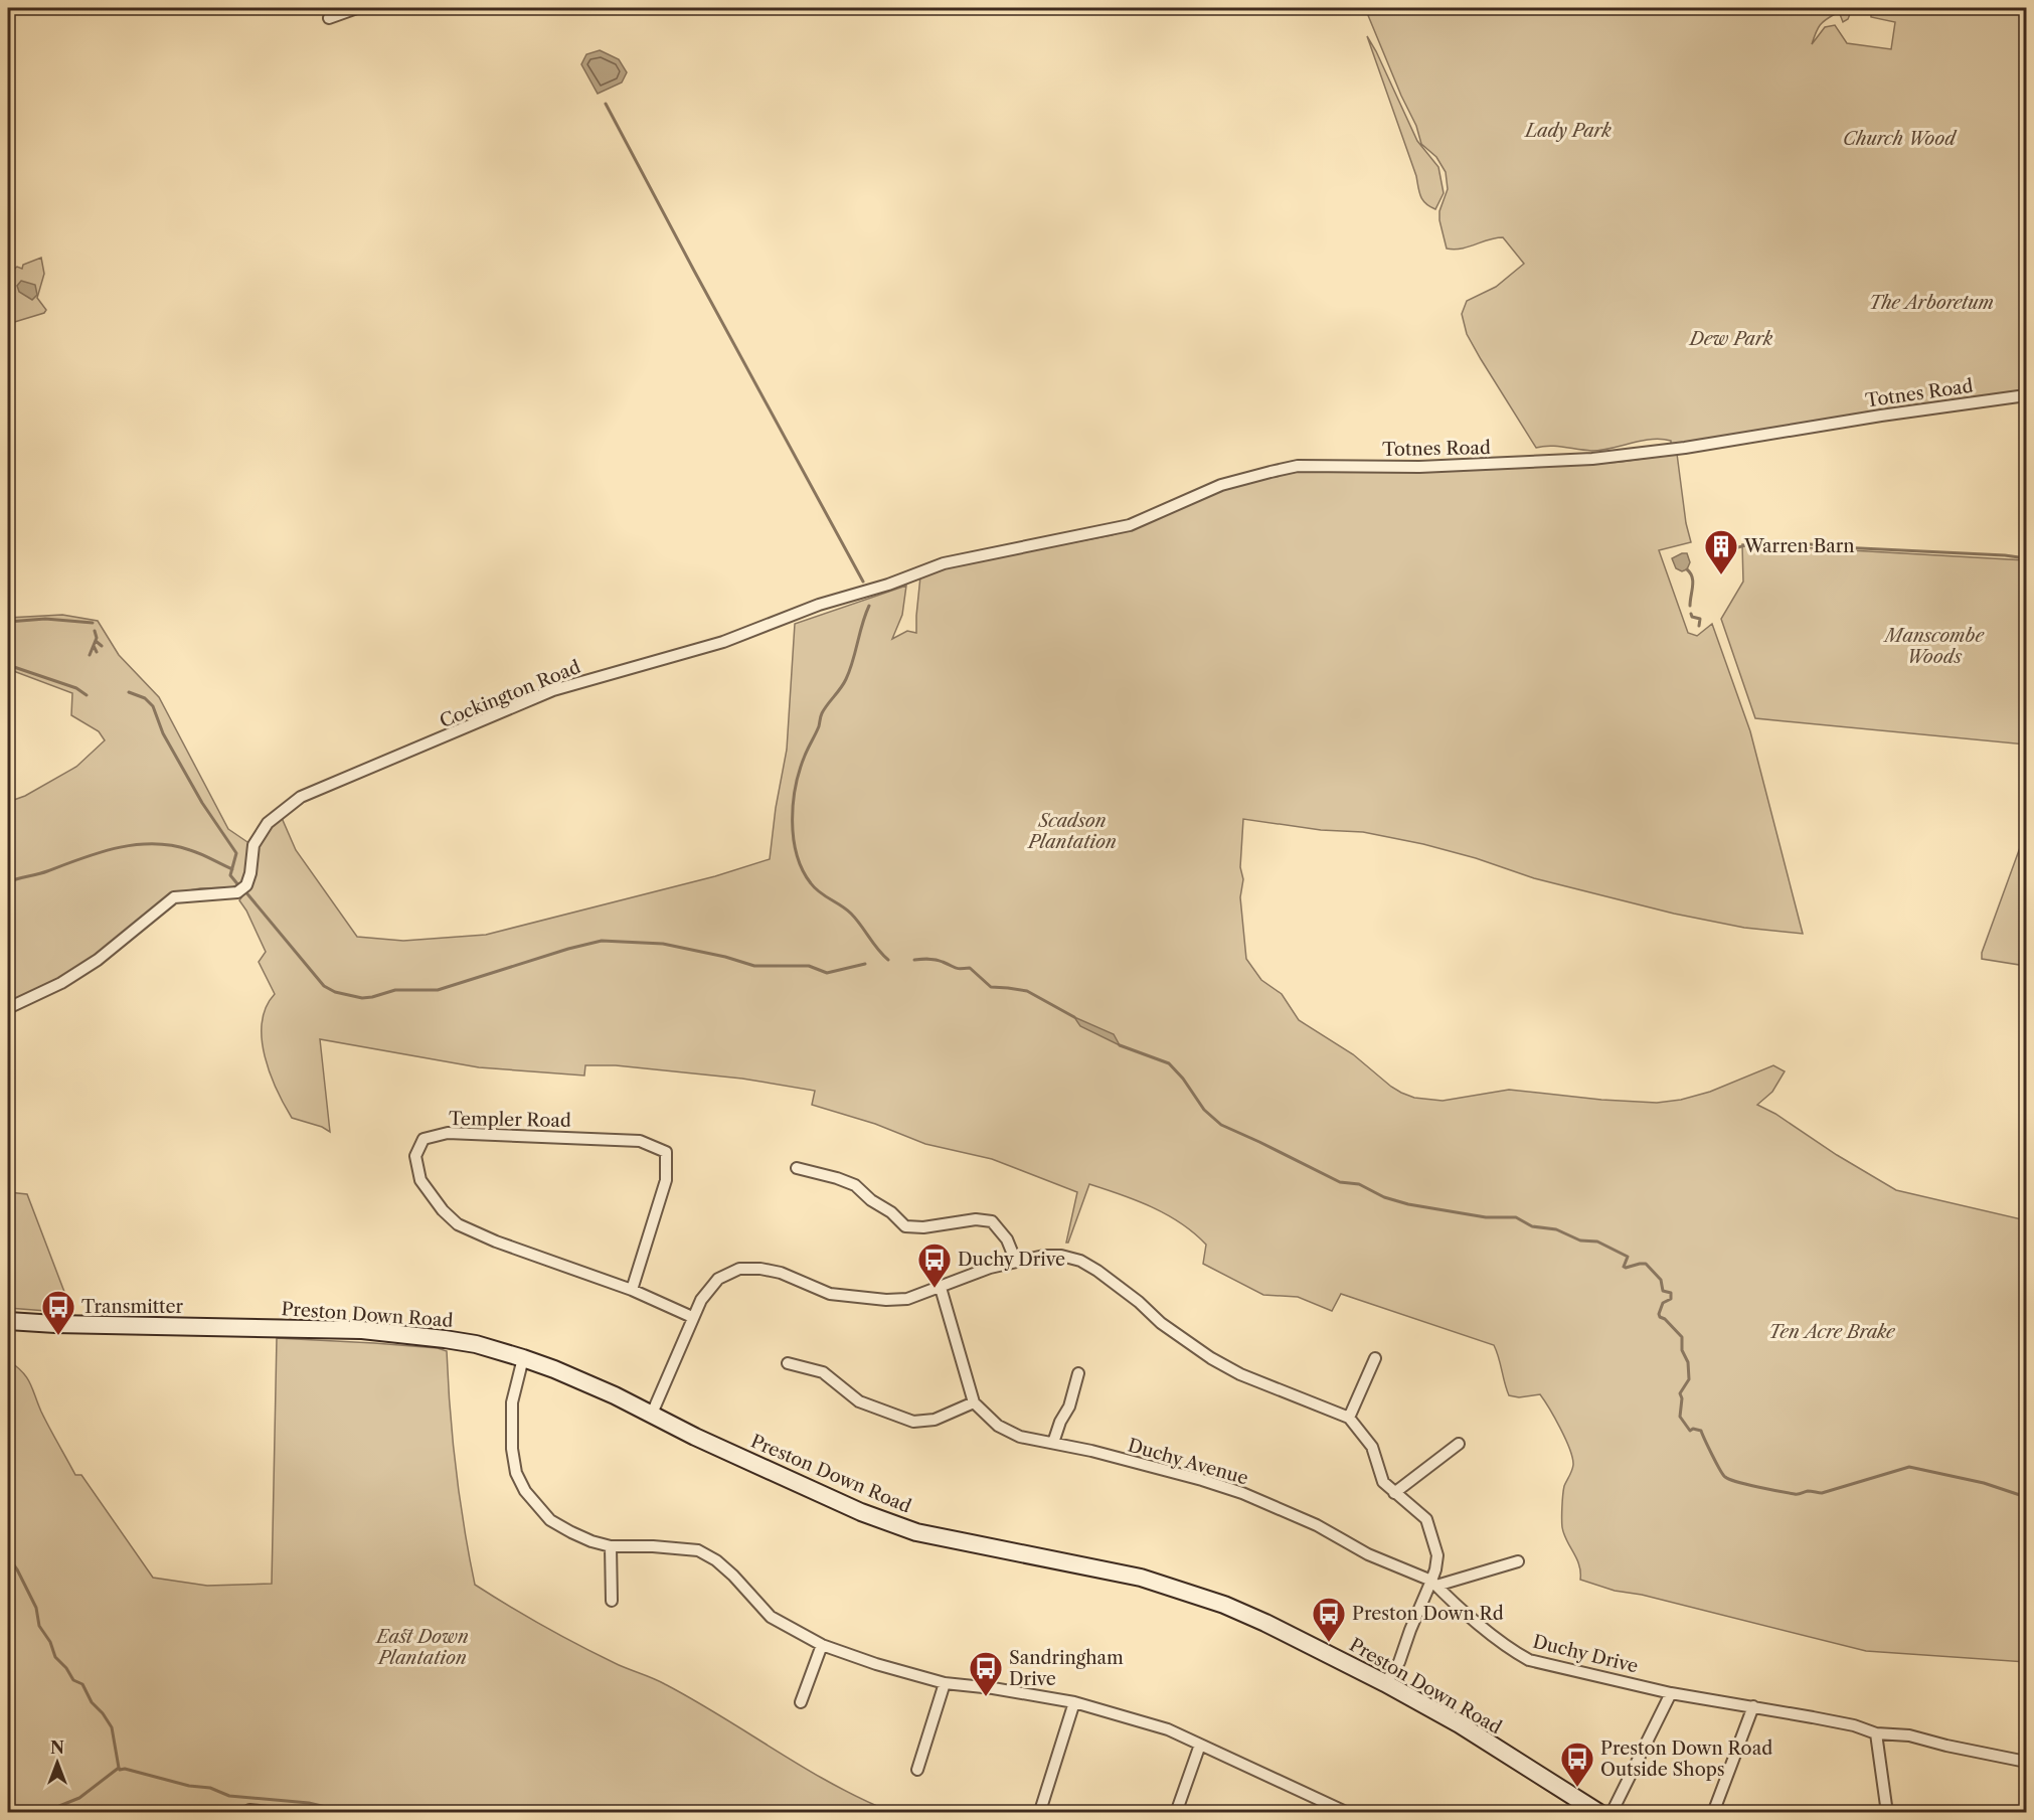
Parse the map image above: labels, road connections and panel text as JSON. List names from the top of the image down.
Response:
{
  "streets": {
    "street": [
      "Totnes Road",
      "Cockington Road",
      "Templer Road",
      "Preston Down Road",
      "Duchy Avenue",
      "Duchy Drive"
    ]
  },
  "crossings": [
    ["Totnes Road", "Cockington Road"],
    ["Duchy Avenue", "Duchy Drive"]
  ],
  "parks": [
    "Lady Park",
    "Church Wood",
    "The Arboretum",
    "Dew Park",
    "Manscombe Woods",
    "Scadson Plantation",
    "Ten Acre Brake",
    "East Down Plantation"
  ],
  "places": {
    "building": ["Warren Barn"],
    "bus stop": [
      "Duchy Drive",
      "Transmitter",
      "Preston Down Rd",
      "Sandringham Drive",
      "Preston Down Road Outside Shops"
    ]
  },
  "north": "top"
}
